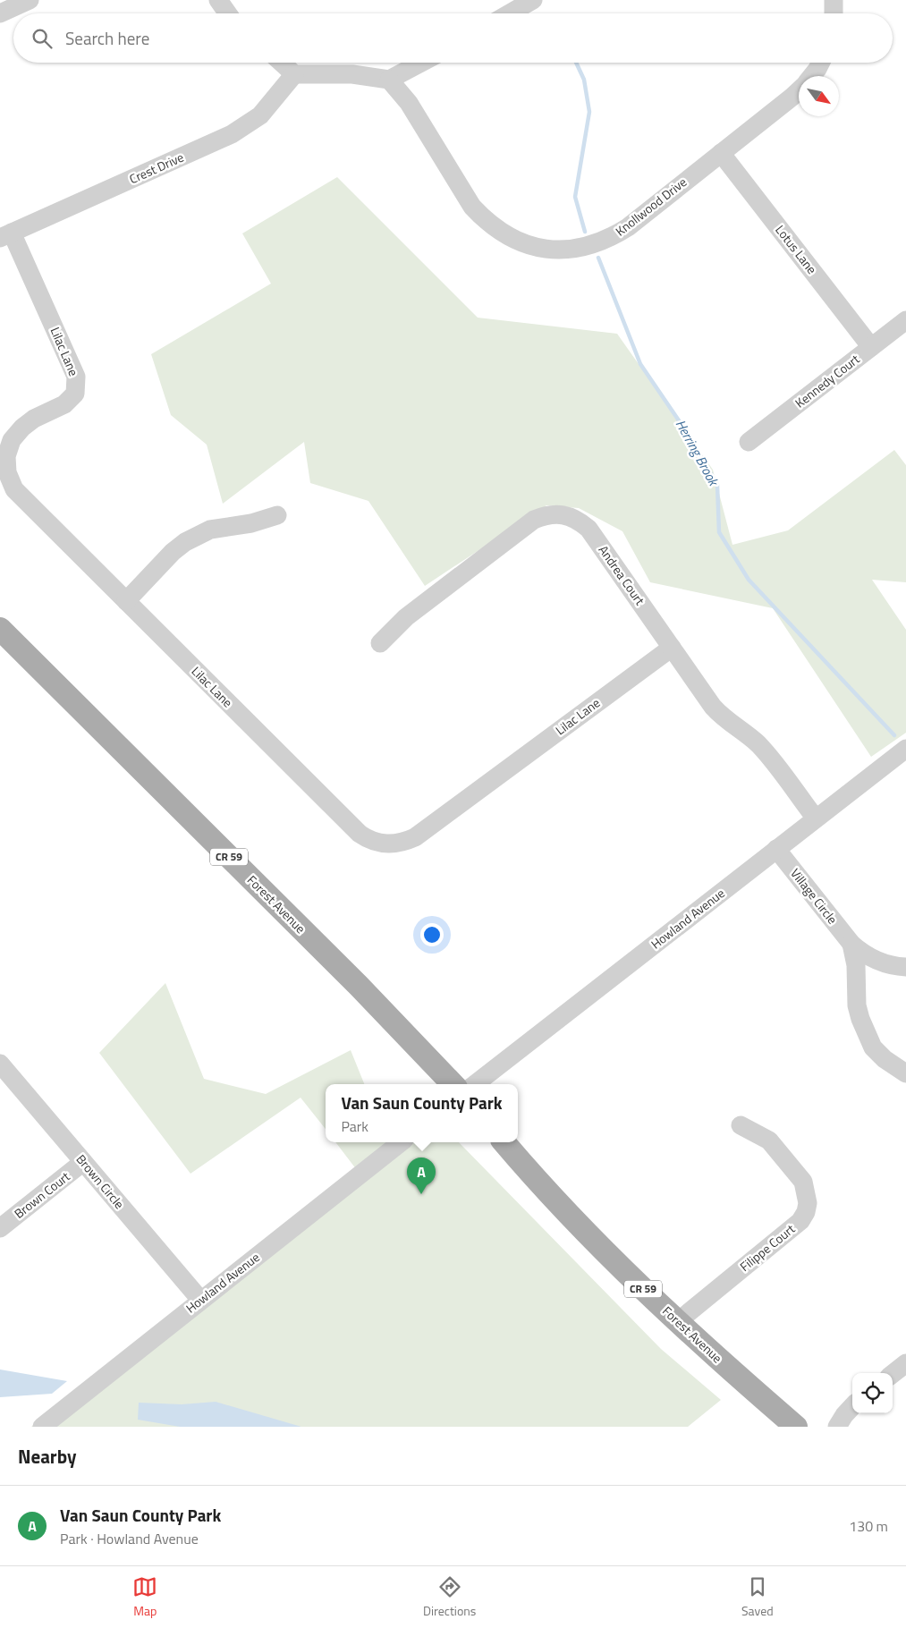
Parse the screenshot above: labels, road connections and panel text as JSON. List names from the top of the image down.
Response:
{
  "streets": {
    "main road": ["CR 59", "Forest Avenue"],
    "street": [
      "Crest Drive",
      "Knollwood Drive",
      "Lotus Lane",
      "Lilac Lane",
      "Kennedy Court",
      "Andrea Court",
      "Village Circle",
      "Howland Avenue",
      "Brown Circle",
      "Brown Court",
      "Filippe Court"
    ]
  },
  "crossings": [
    ["Crest Drive", "Lilac Lane"],
    ["Knollwood Drive", "Lotus Lane"],
    ["Lotus Lane", "Kennedy Court"],
    ["Lilac Lane", "Andrea Court"],
    ["Andrea Court", "Howland Avenue"],
    ["Village Circle", "Howland Avenue"],
    ["Forest Avenue", "Filippe Court"],
    ["Howland Avenue", "Brown Circle"],
    ["Brown Circle", "Brown Court"]
  ],
  "water": ["Herring Brook"],
  "north": "bottom right",
  "page": {
    "search": "Search here",
    "popup": ["Van Saun County Park", "Park"],
    "pins": "A",
    "heading": "Nearby",
    "list": [
      {
        "mark": "A",
        "name": "Van Saun County Park",
        "note": "Park · Howland Avenue",
        "value": "130 m"
      }
    ],
    "nav": ["Map", "Directions", "Saved"]
  }
}
